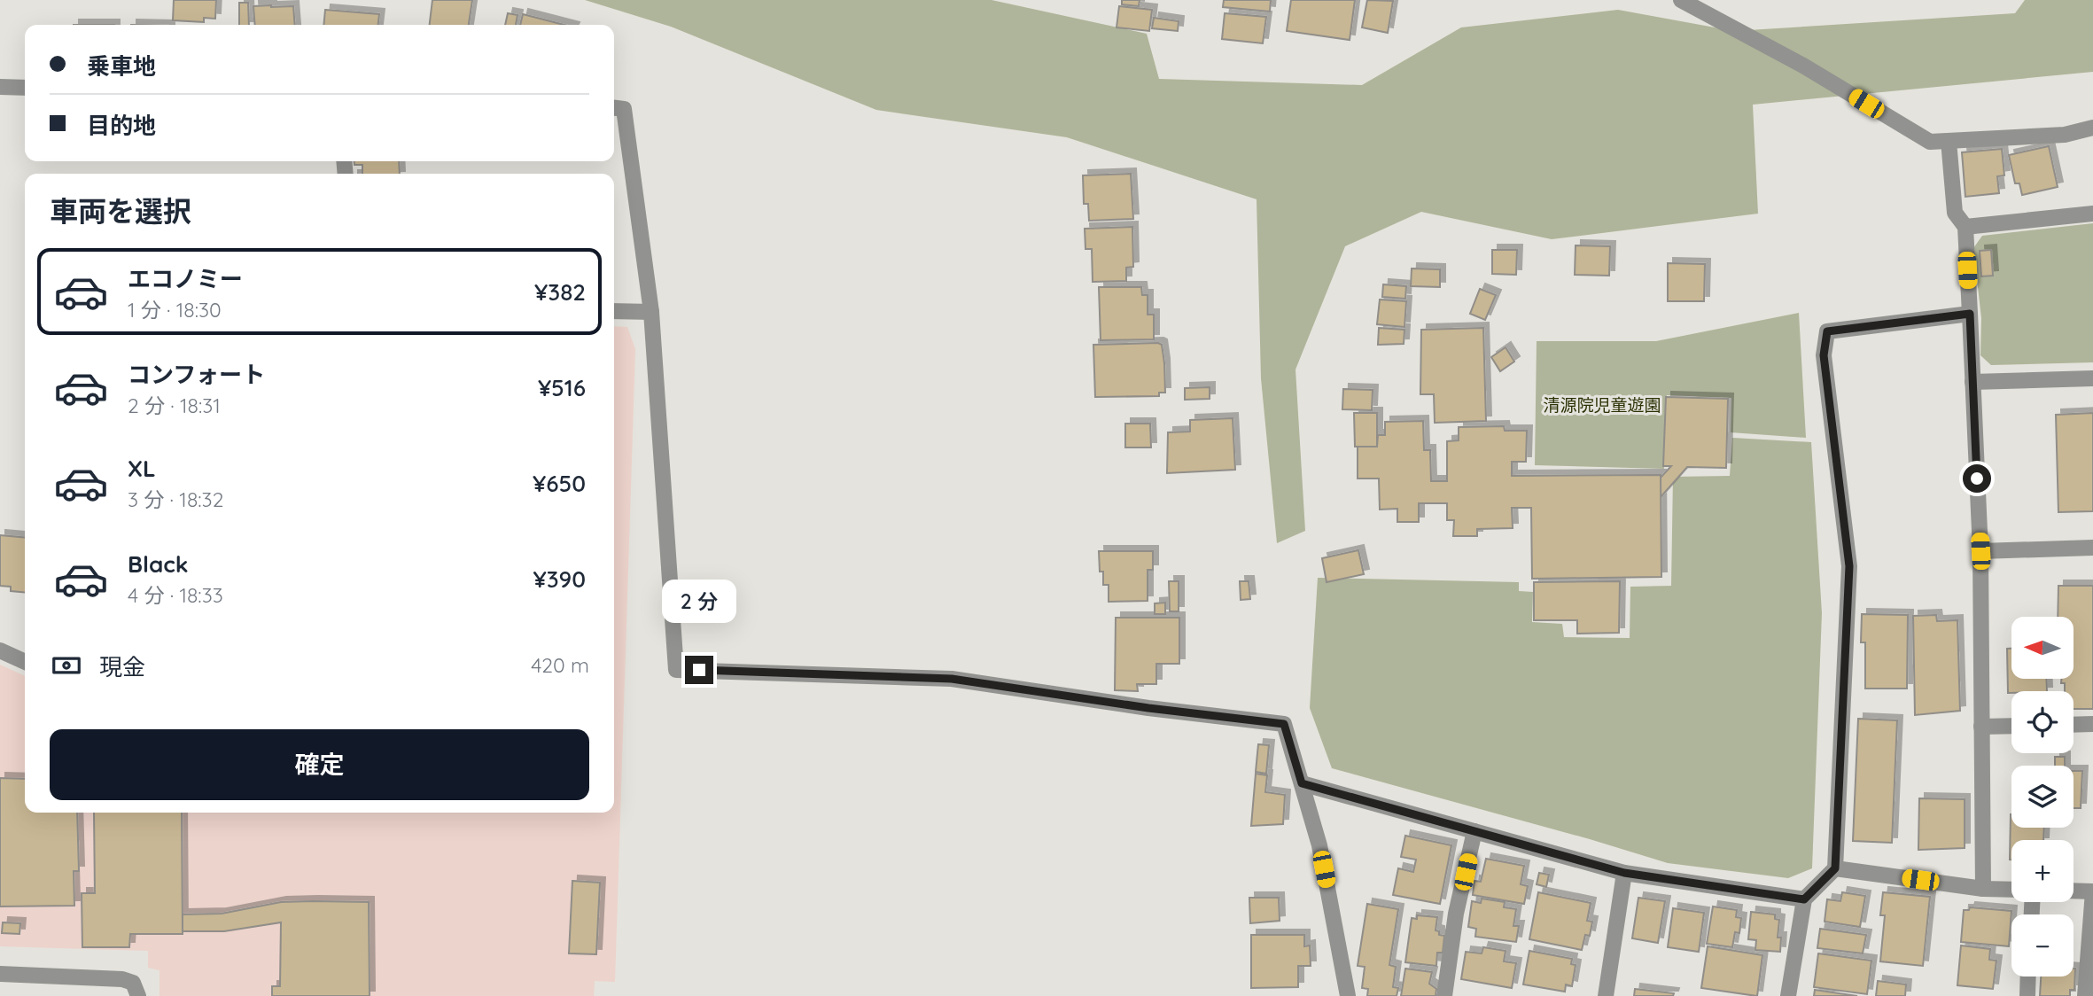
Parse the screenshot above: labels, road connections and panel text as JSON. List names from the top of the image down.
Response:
{
  "parks": ["清源院児童遊園"],
  "north": "left",
  "page": {
    "banner": ["乗車地", "目的地"],
    "heading": "車両を選択",
    "list": [
      {
        "name": "エコノミー",
        "note": "1 分 · 18:30",
        "value": "¥382"
      },
      {
        "name": "コンフォート",
        "note": "2 分 · 18:31",
        "value": "¥516"
      },
      {
        "name": "XL",
        "note": "3 分 · 18:32",
        "value": "¥650"
      },
      {
        "name": "Black",
        "note": "4 分 · 18:33",
        "value": "¥390"
      }
    ],
    "bubble": "2 分",
    "map_buttons": ["+", "−"],
    "pay": ["現金", "420 m"],
    "buttons": "確定"
  }
}
